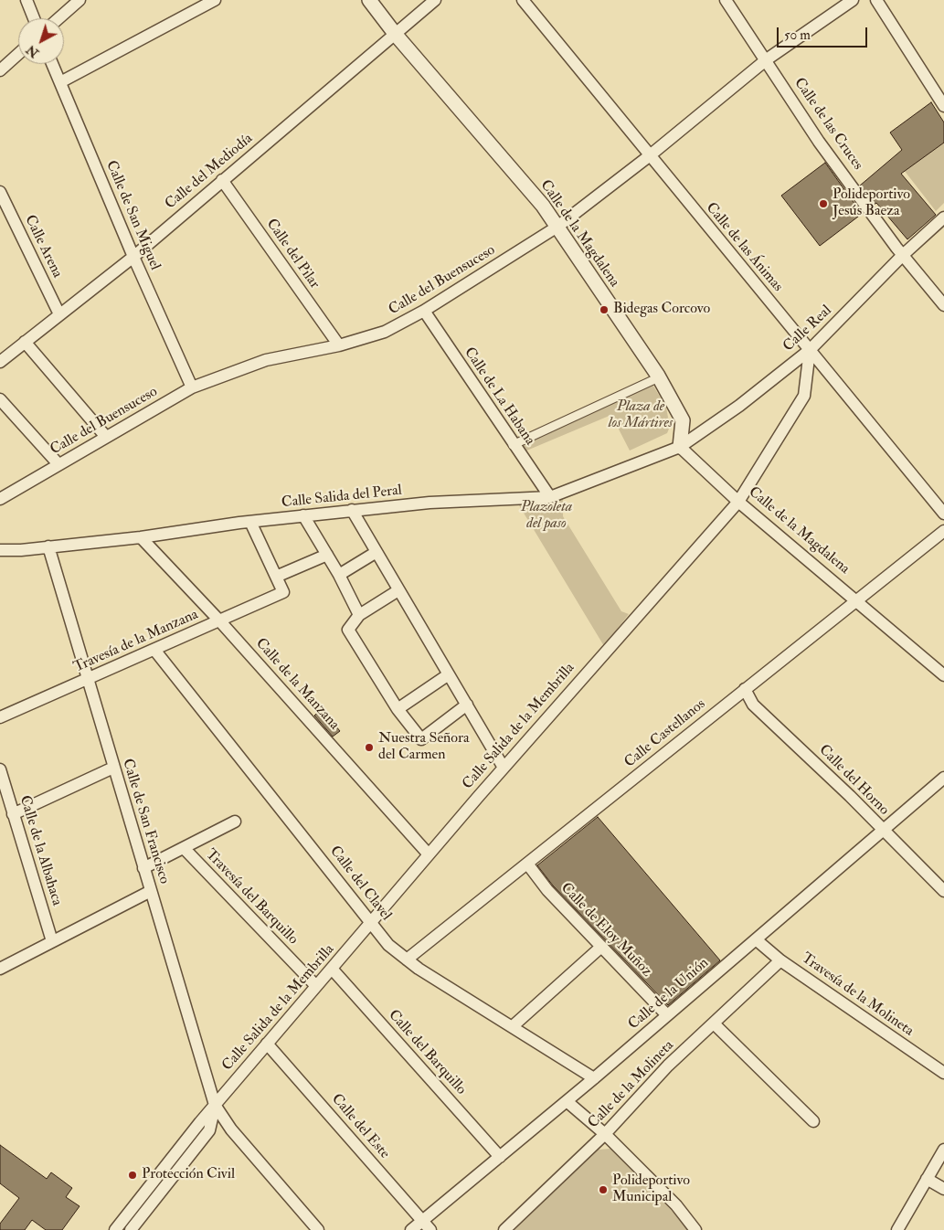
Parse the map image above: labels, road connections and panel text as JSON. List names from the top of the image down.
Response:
{
  "streets": {
    "street": [
      "Calle de las Cruces",
      "Calle del Mediodía",
      "Calle de San Miguel",
      "Calle de la Magdalena",
      "Calle Arena",
      "Calle de las Ánimas",
      "Calle del Pilar",
      "Calle del Buensuceso",
      "Calle Real",
      "Calle de La Habana",
      "Calle Salida del Peral",
      "Travesía de la Manzana",
      "Calle de la Manzana",
      "Calle Salida de la Membrilla",
      "Calle Castellanos",
      "Calle del Horno",
      "Calle de San Francisco",
      "Calle de la Albahaca",
      "Calle del Clavel",
      "Travesía del Barquillo",
      "Calle de Eloy Muñoz",
      "Calle de la Unión",
      "Travesía de la Molineta",
      "Calle del Barquillo",
      "Calle de la Molineta",
      "Calle del Este"
    ]
  },
  "crossings": [
    ["Calle de las Cruces", "Calle del Buensuceso"],
    ["Calle de las Cruces", "Calle Real"],
    ["Calle del Mediodía", "Calle de San Miguel"],
    ["Calle del Mediodía", "Calle de la Magdalena"],
    ["Calle del Mediodía", "Calle Arena"],
    ["Calle del Mediodía", "Calle del Pilar"],
    ["Calle de San Miguel", "Calle del Buensuceso"],
    ["Calle de la Magdalena", "Calle del Buensuceso"],
    ["Calle de la Magdalena", "Calle Real"],
    ["Calle de la Magdalena", "Calle Salida del Peral"],
    ["Calle de la Magdalena", "Calle Salida de la Membrilla"],
    ["Calle de la Magdalena", "Calle Castellanos"],
    ["Calle de las Ánimas", "Calle del Buensuceso"],
    ["Calle de las Ánimas", "Calle Real"],
    ["Calle de las Ánimas", "Calle Salida de la Membrilla"],
    ["Calle del Pilar", "Calle del Buensuceso"],
    ["Calle del Buensuceso", "Calle de La Habana"],
    ["Calle Real", "Calle Salida del Peral"],
    ["Calle Real", "Calle Salida de la Membrilla"],
    ["Calle de La Habana", "Calle Salida del Peral"],
    ["Calle Salida del Peral", "Calle de la Manzana"],
    ["Calle Salida del Peral", "Calle de San Francisco"],
    ["Travesía de la Manzana", "Calle de la Manzana"],
    ["Travesía de la Manzana", "Calle de San Francisco"],
    ["Travesía de la Manzana", "Calle del Clavel"],
    ["Calle de la Manzana", "Calle Salida de la Membrilla"],
    ["Calle Salida de la Membrilla", "Calle de San Francisco"],
    ["Calle Salida de la Membrilla", "Calle del Clavel"],
    ["Calle Salida de la Membrilla", "Travesía del Barquillo"],
    ["Calle Salida de la Membrilla", "Calle del Barquillo"],
    ["Calle Salida de la Membrilla", "Calle del Este"],
    ["Calle Castellanos", "Calle del Horno"],
    ["Calle Castellanos", "Calle del Clavel"],
    ["Calle Castellanos", "Calle de Eloy Muñoz"],
    ["Calle del Horno", "Calle de la Unión"],
    ["Calle del Clavel", "Calle de la Unión"],
    ["Calle de Eloy Muñoz", "Calle de la Unión"],
    ["Calle de la Unión", "Travesía de la Molineta"],
    ["Calle de la Unión", "Calle del Barquillo"],
    ["Calle de la Unión", "Calle del Este"],
    ["Travesía de la Molineta", "Calle de la Molineta"]
  ],
  "parks": ["Plaza de los Mártires", "Plazoleta del paso"],
  "places": [
    "Polideportivo Jesús Baeza",
    "Bidegas Corcovo",
    "Nuestra Señora del Carmen",
    "Protección Civil",
    "Polideportivo Municipal"
  ],
  "scale_bar": "50 m",
  "north": "bottom left"
}
